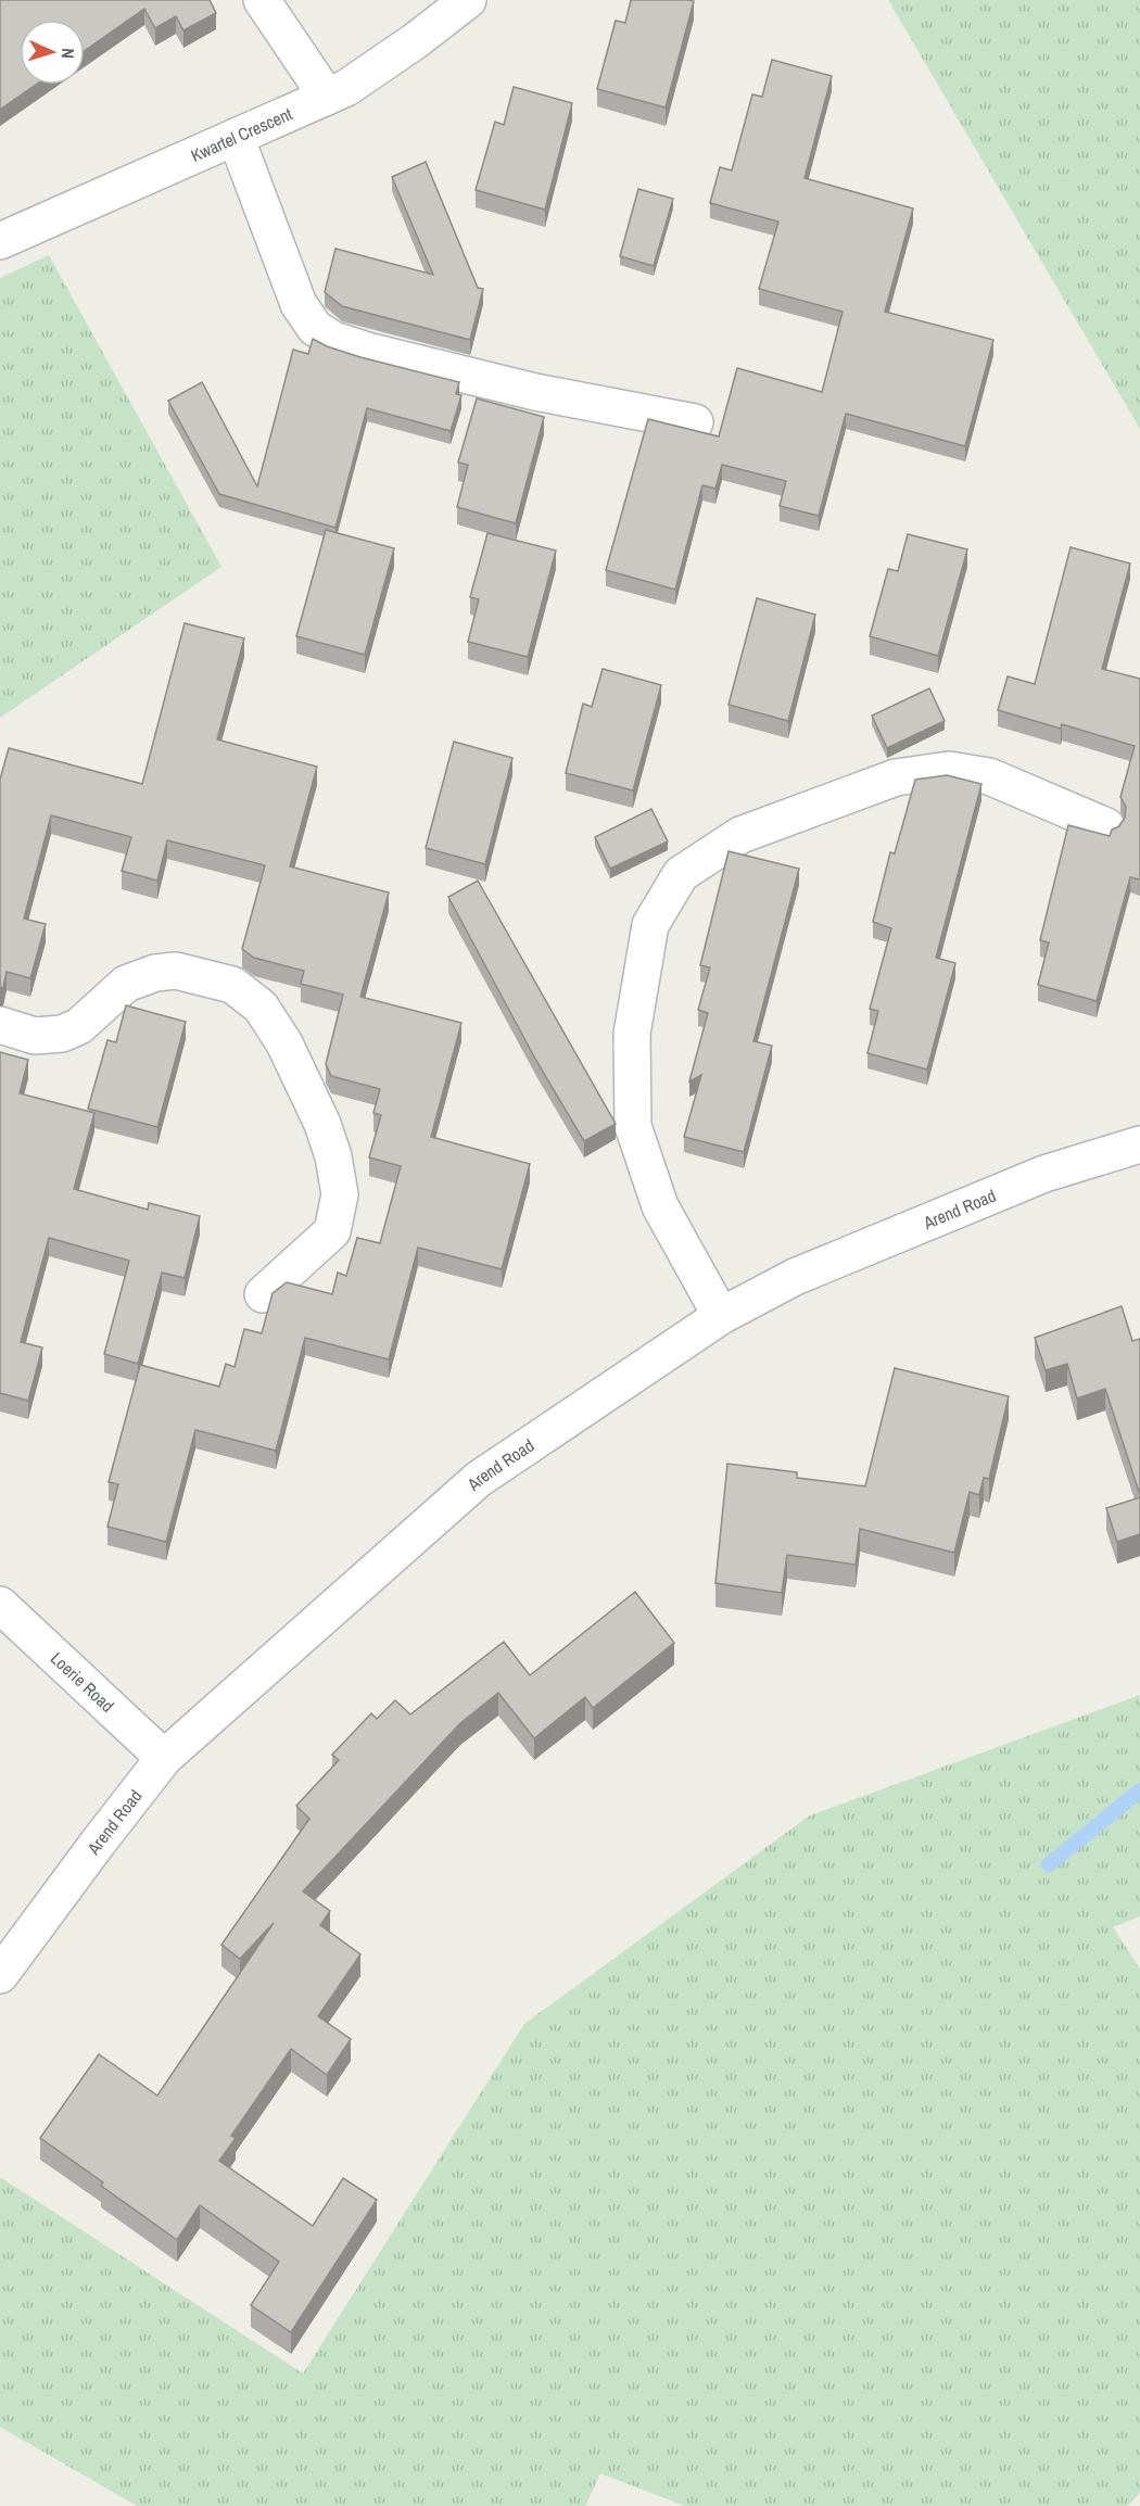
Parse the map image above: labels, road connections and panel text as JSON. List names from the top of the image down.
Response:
{
  "streets": {
    "street": ["Kwartel Crescent", "Arend Road", "Loerie Road"]
  },
  "crossings": [
    ["Arend Road", "Loerie Road"]
  ],
  "north": "right"
}
